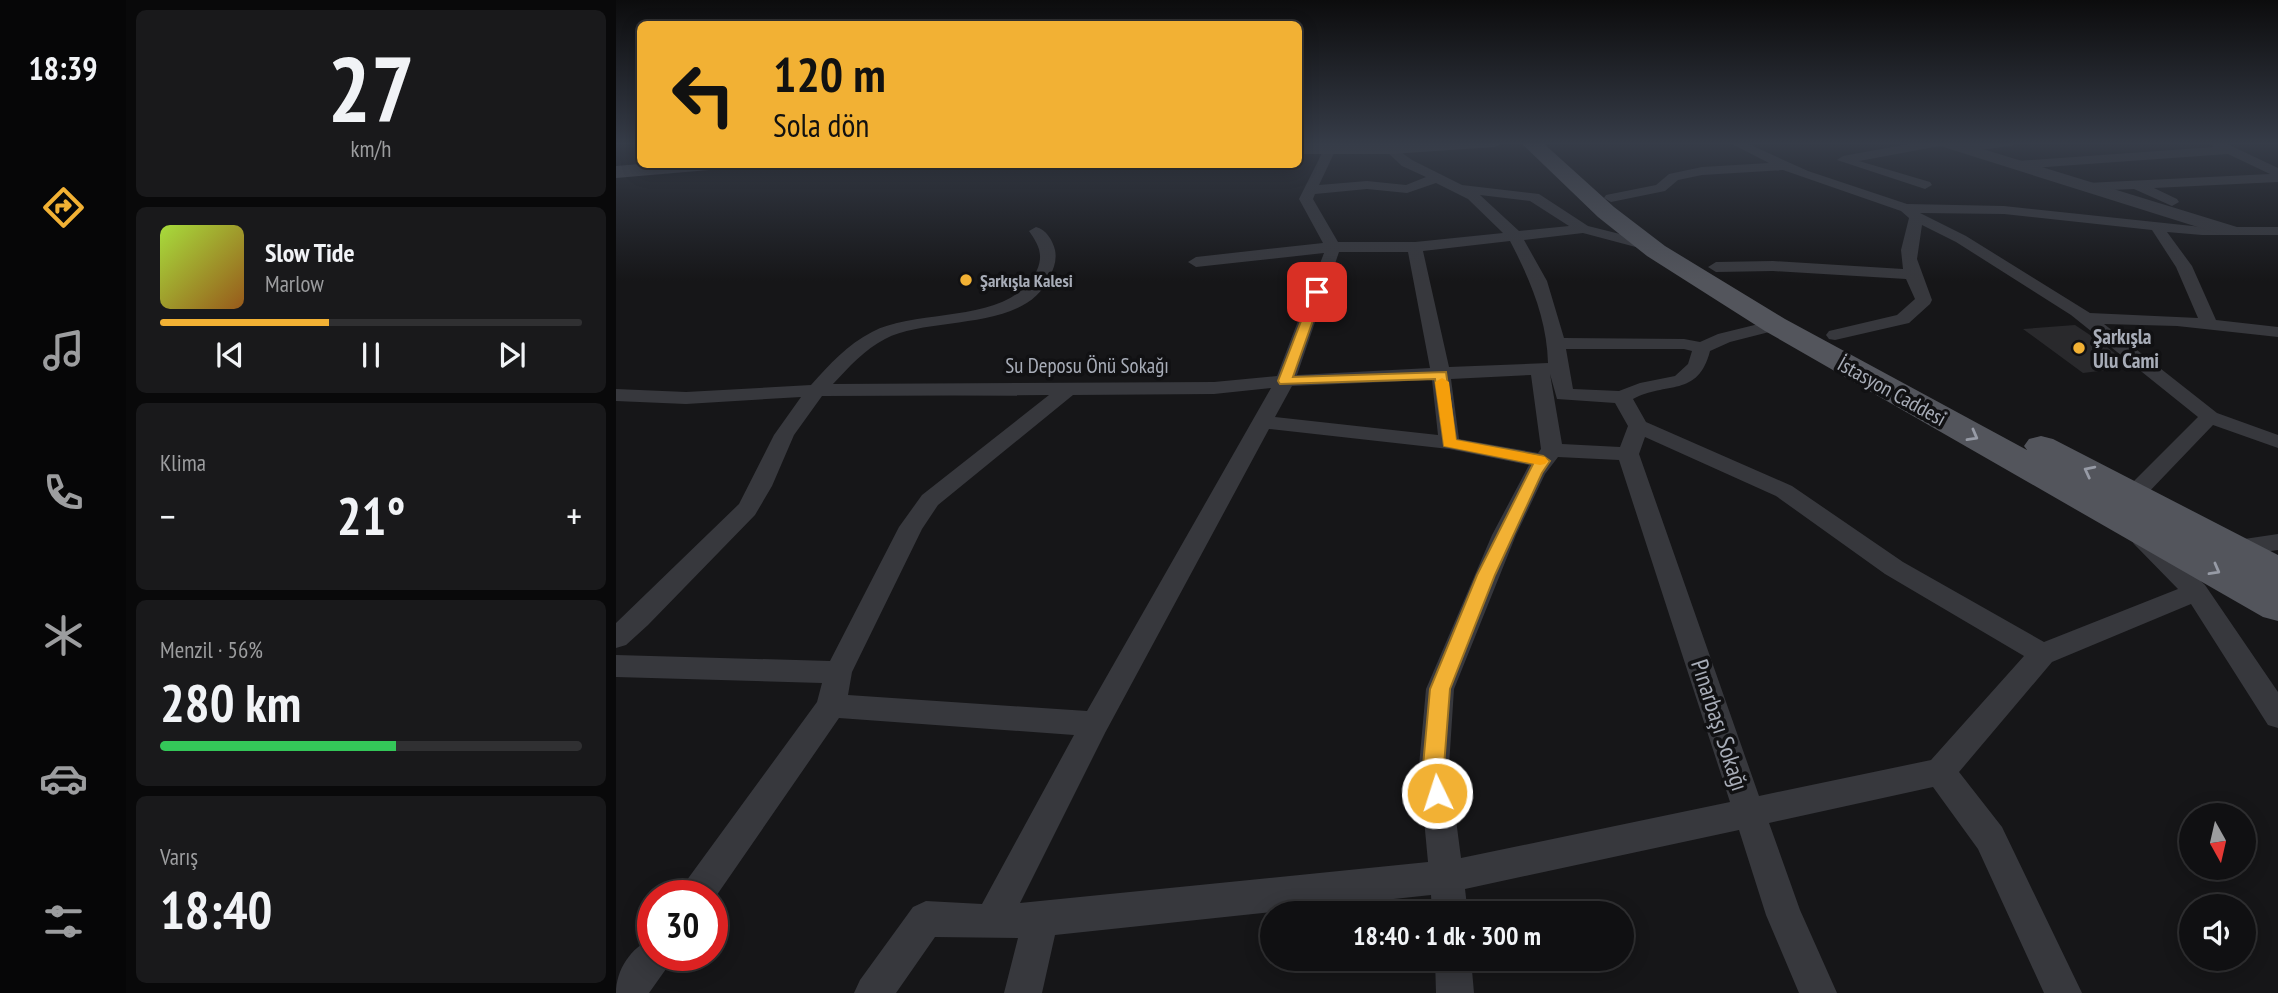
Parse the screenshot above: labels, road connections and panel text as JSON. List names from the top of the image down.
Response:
{
  "streets": {
    "main road": ["İstasyon Caddesi"],
    "street": ["Su Deposu Önü Sokağı", "Pınarbaşı Sokağı"]
  },
  "places": ["Şarkışla Kalesi", "Şarkışla Ulu Cami"],
  "north": "bottom",
  "page": {
    "tabs": "18:39",
    "tile": [
      ["27", "km/h"],
      "Klima",
      ["Menzil · 56%", "280 km"],
      ["Varış", "18:40"]
    ],
    "turn": ["120 m", "Sola dön"],
    "song": ["Slow Tide", "Marlow"],
    "heat": ["−", "21°", "+"],
    "limit": "30",
    "trip": "18:40 · 1 dk · 300 m"
  }
}
